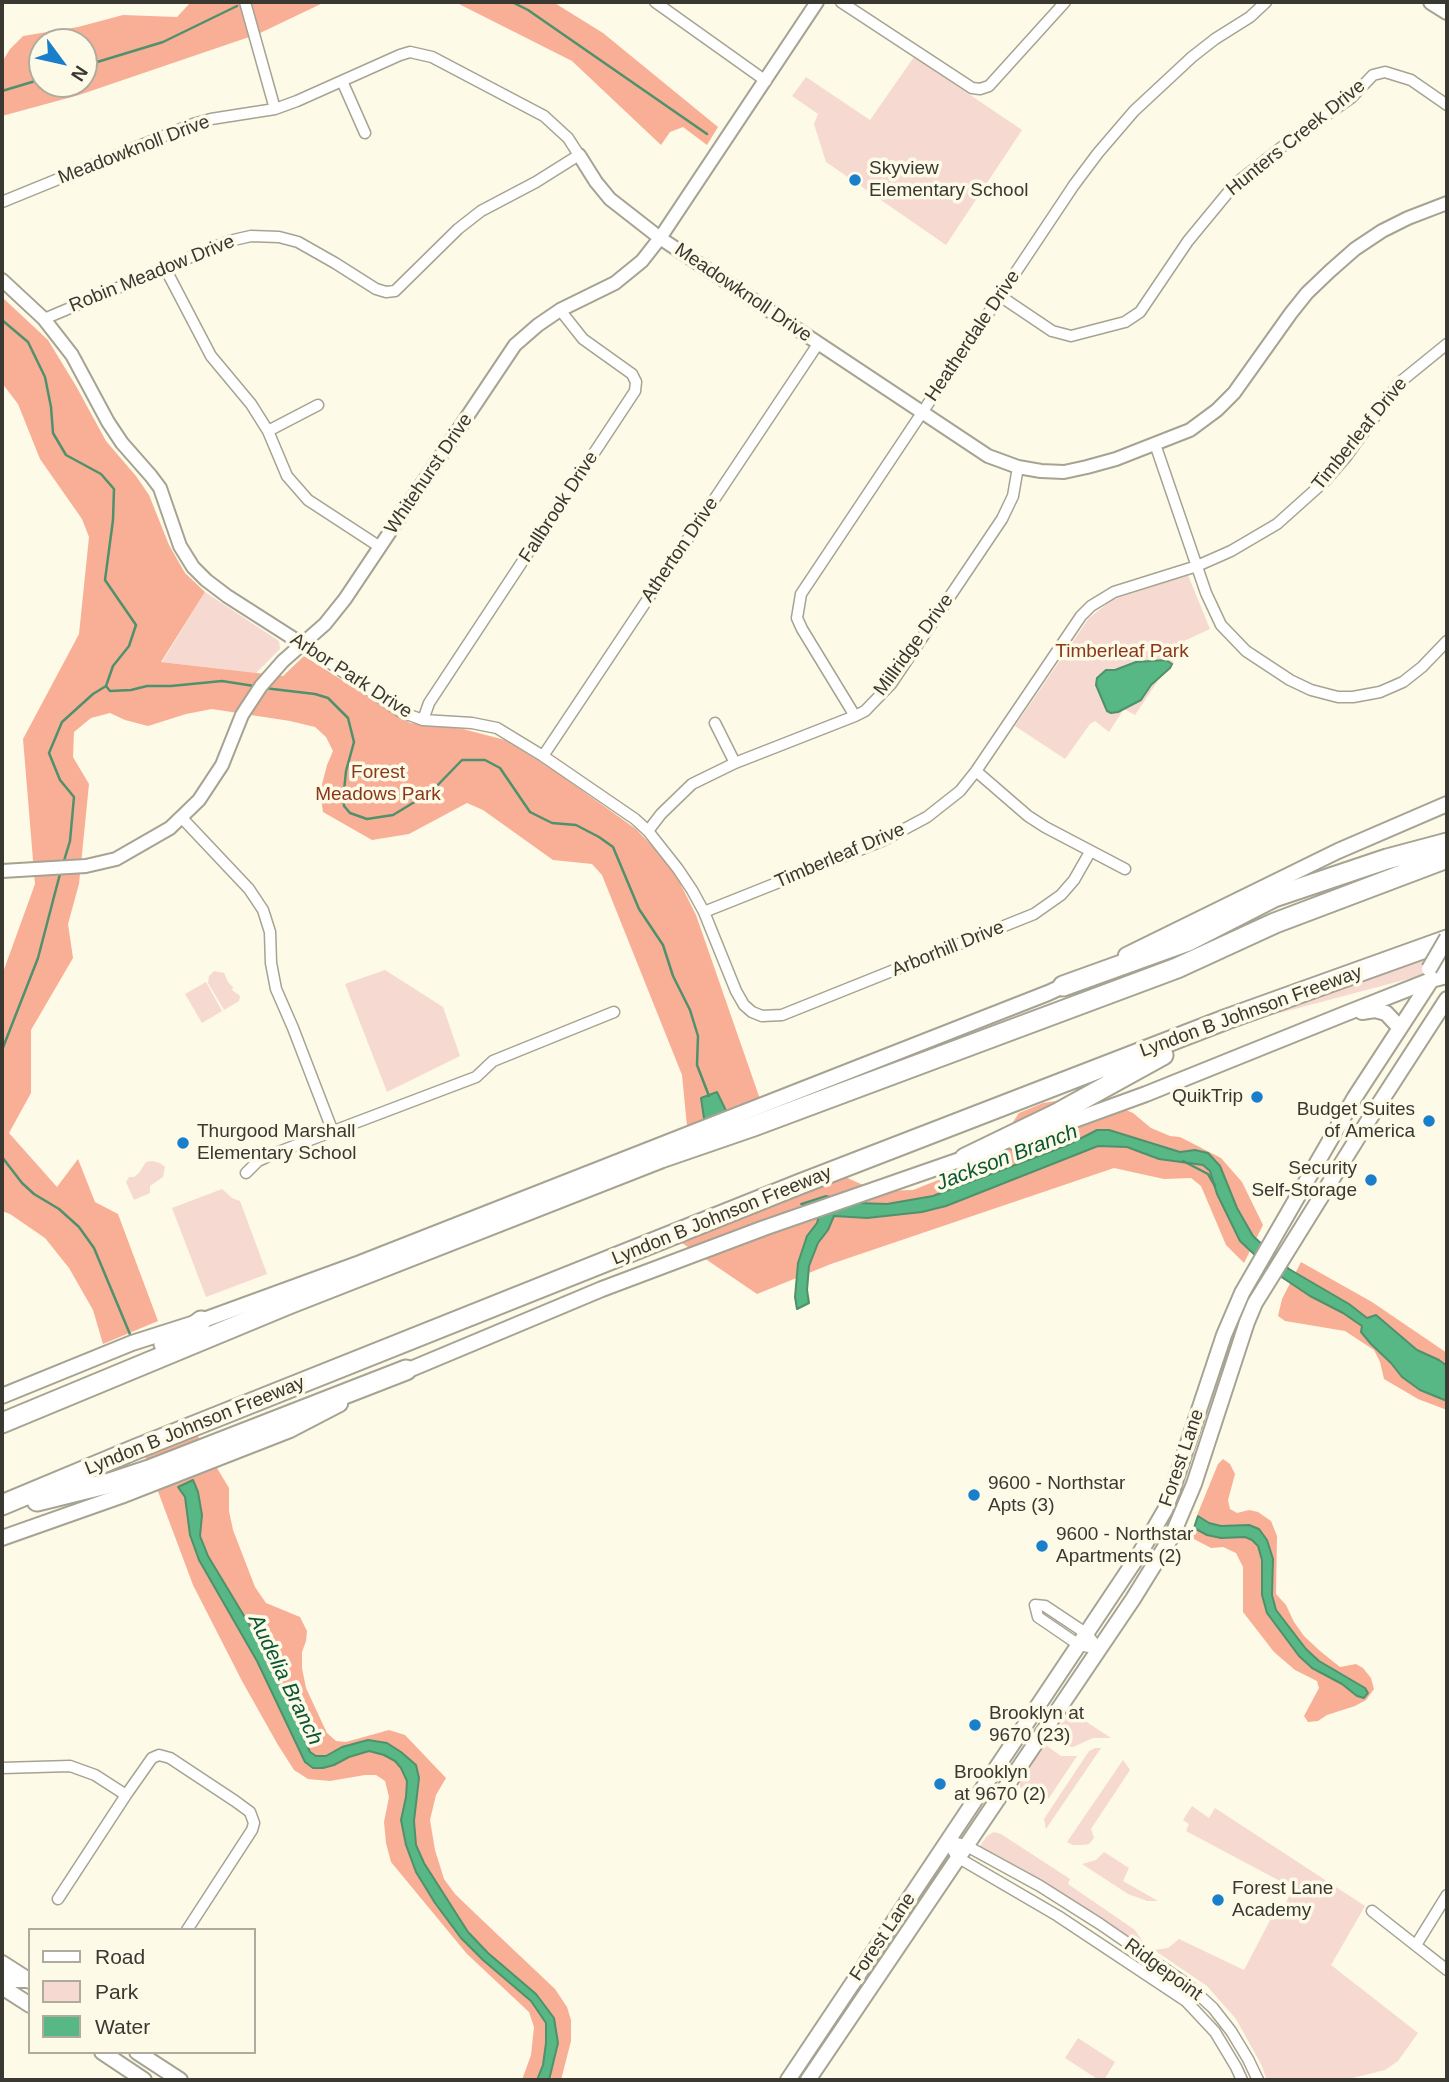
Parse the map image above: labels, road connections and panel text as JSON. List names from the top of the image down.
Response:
{
  "streets": {
    "highway": ["Lyndon B Johnson Freeway"],
    "main road": ["Forest Lane"],
    "street": [
      "Hunters Creek Drive",
      "Meadowknoll Drive",
      "Robin Meadow Drive",
      "Heatherdale Drive",
      "Timberleaf Drive",
      "Whitehurst Drive",
      "Fallbrook Drive",
      "Atherton Drive",
      "Millridge Drive",
      "Arbor Park Drive",
      "Arborhill Drive",
      "Ridgepoint"
    ]
  },
  "crossings": [
    ["Hunters Creek Drive", "Heatherdale Drive"],
    ["Meadowknoll Drive", "Robin Meadow Drive"],
    ["Meadowknoll Drive", "Heatherdale Drive"],
    ["Meadowknoll Drive", "Whitehurst Drive"],
    ["Meadowknoll Drive", "Atherton Drive"],
    ["Meadowknoll Drive", "Millridge Drive"],
    ["Robin Meadow Drive", "Arbor Park Drive"],
    ["Heatherdale Drive", "Millridge Drive"],
    ["Timberleaf Drive", "Arbor Park Drive"],
    ["Whitehurst Drive", "Fallbrook Drive"],
    ["Whitehurst Drive", "Arbor Park Drive"],
    ["Fallbrook Drive", "Arbor Park Drive"],
    ["Atherton Drive", "Arbor Park Drive"],
    ["Millridge Drive", "Arbor Park Drive"],
    ["Arbor Park Drive", "Arborhill Drive"],
    ["Forest Lane", "Ridgepoint"]
  ],
  "water": ["Jackson Branch", "Audelia Branch"],
  "parks": ["Timberleaf Park", "Forest Meadows Park"],
  "places": [
    "Skyview Elementary School",
    "QuikTrip",
    "Budget Suites of America",
    "Thurgood Marshall Elementary School",
    "Security Self-Storage",
    "9600 - Northstar Apts (3)",
    "9600 - Northstar Apartments (2)",
    "Brooklyn at 9670 (23)",
    "Brooklyn at 9670 (2)",
    "Forest Lane Academy"
  ],
  "legend": ["Road", "Park", "Water"],
  "north": "bottom right"
}
